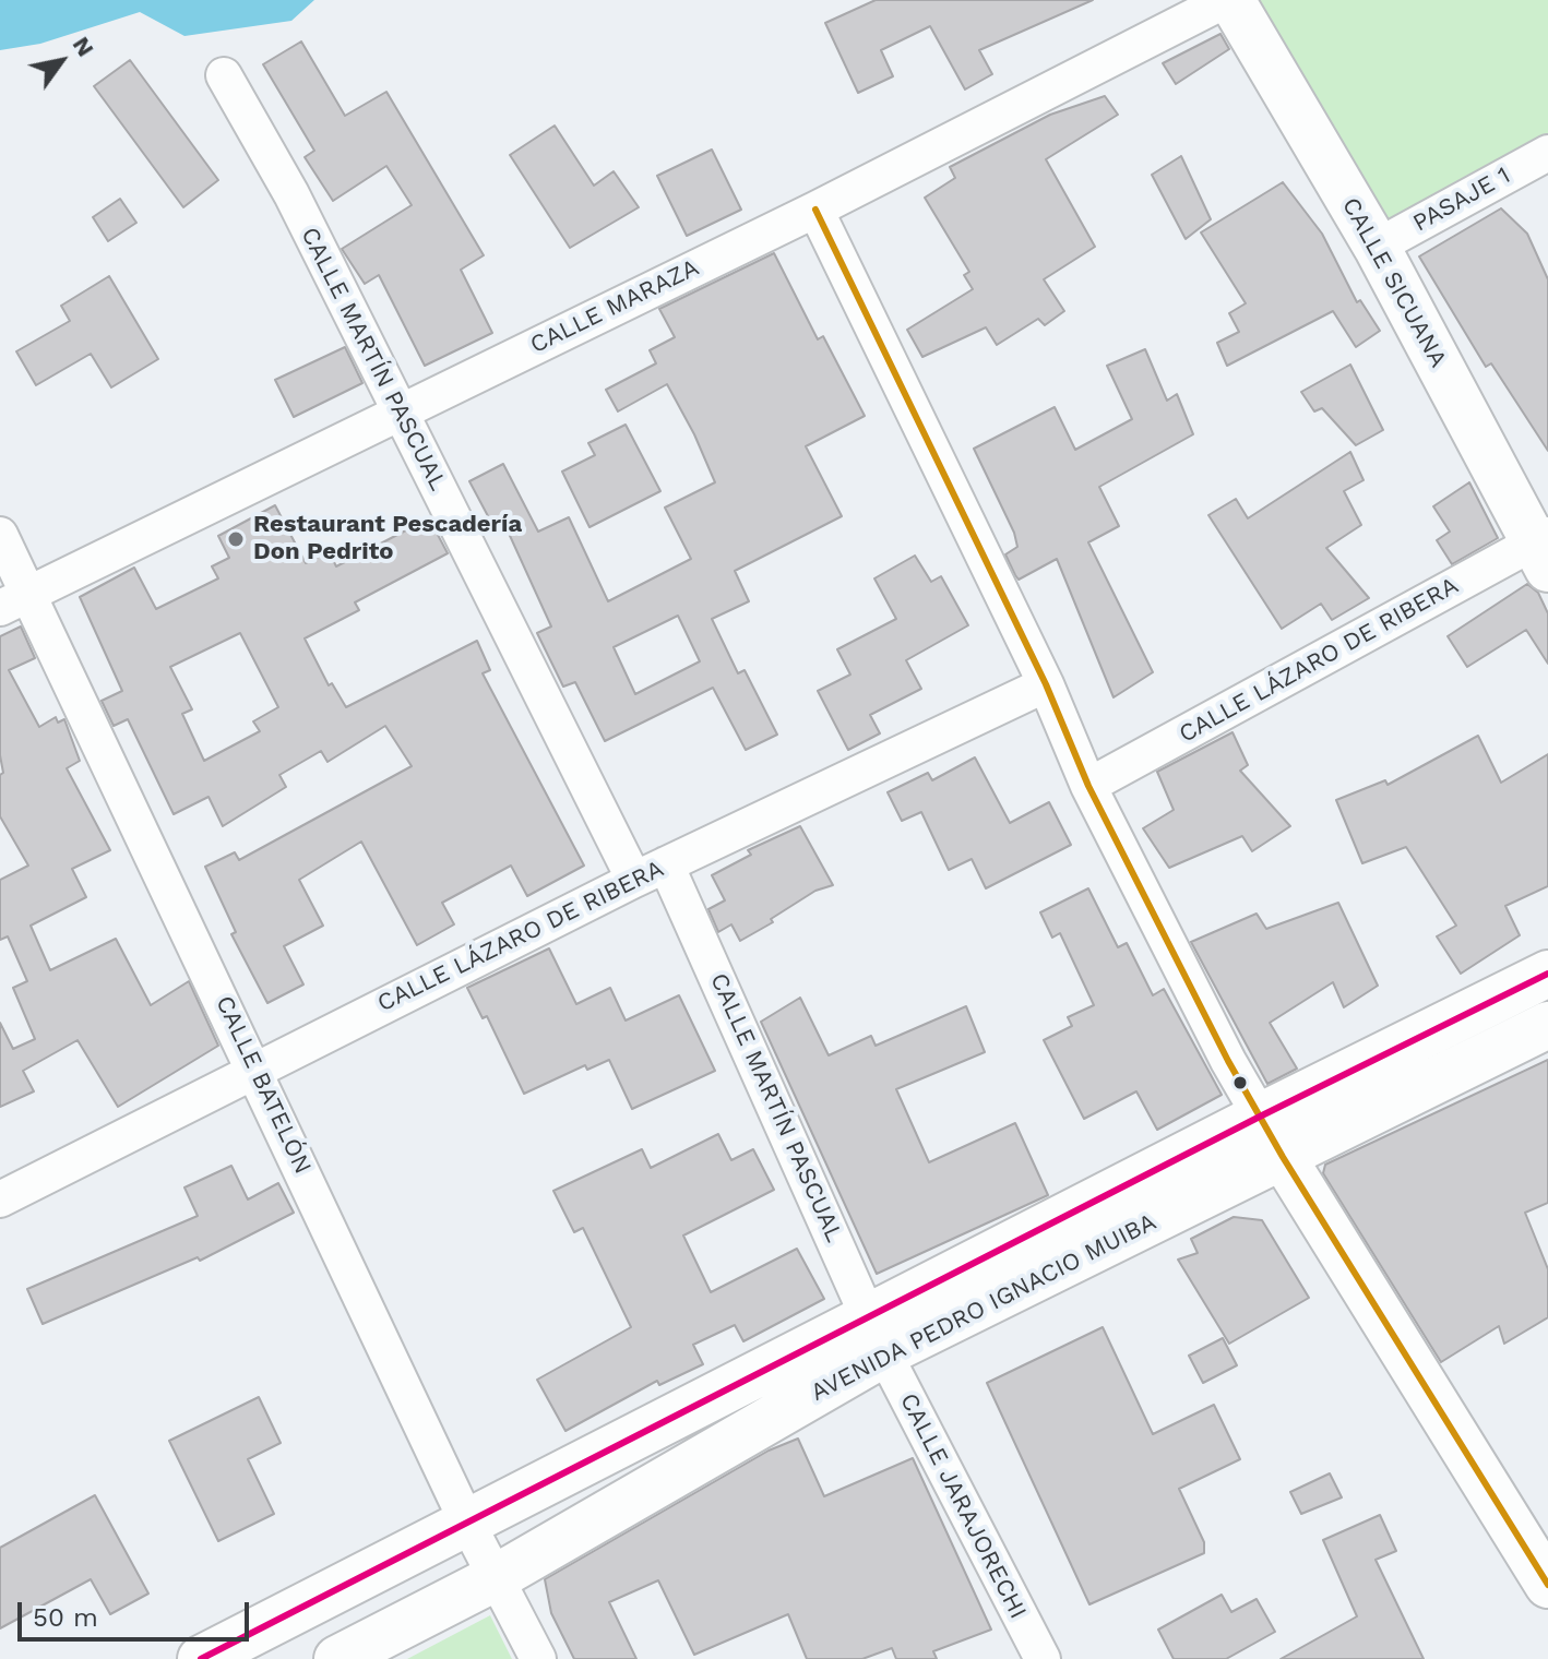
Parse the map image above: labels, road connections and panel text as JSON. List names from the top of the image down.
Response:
{
  "streets": {
    "main road": ["CALLE SICUANA", "AVENIDA PEDRO IGNACIO MUIBA"],
    "street": [
      "PASAJE 1",
      "CALLE MARAZA",
      "CALLE MARTÍN PASCUAL",
      "CALLE LÁZARO DE RIBERA",
      "CALLE BATELÓN",
      "CALLE JARAJORECHI"
    ]
  },
  "crossings": [
    ["PASAJE 1", "CALLE SICUANA"],
    ["CALLE SICUANA", "CALLE MARAZA"],
    ["CALLE SICUANA", "CALLE LÁZARO DE RIBERA"],
    ["CALLE MARAZA", "CALLE MARTÍN PASCUAL"],
    ["CALLE MARAZA", "CALLE BATELÓN"],
    ["CALLE MARTÍN PASCUAL", "CALLE LÁZARO DE RIBERA"],
    ["CALLE MARTÍN PASCUAL", "AVENIDA PEDRO IGNACIO MUIBA"],
    ["CALLE MARTÍN PASCUAL", "CALLE JARAJORECHI"],
    ["CALLE LÁZARO DE RIBERA", "CALLE BATELÓN"],
    ["CALLE BATELÓN", "AVENIDA PEDRO IGNACIO MUIBA"],
    ["AVENIDA PEDRO IGNACIO MUIBA", "CALLE JARAJORECHI"]
  ],
  "places": ["Restaurant Pescadería Don Pedrito"],
  "scale_bar": "50 m",
  "north": "top right"
}
